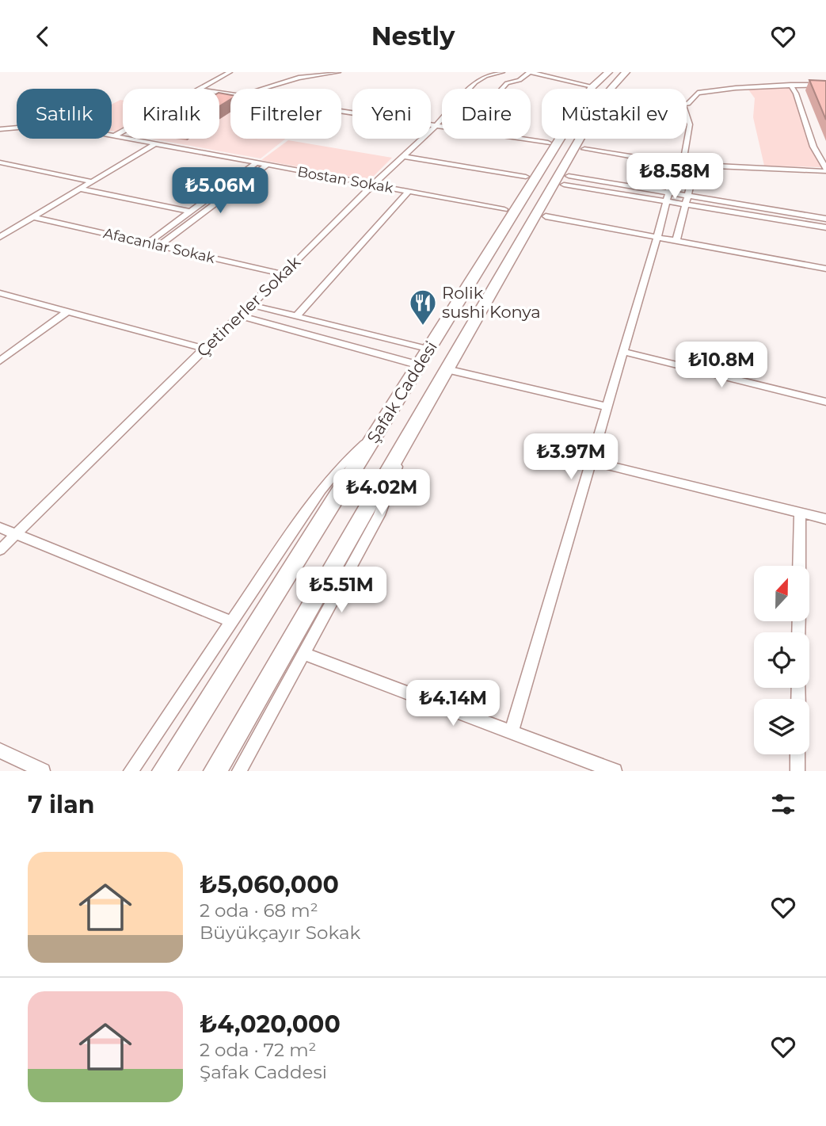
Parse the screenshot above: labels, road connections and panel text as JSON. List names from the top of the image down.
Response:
{
  "streets": {
    "main road": ["Şafak Caddesi"],
    "street": ["Bostan Sokak", "Afacanlar Sokak", "Çetinerler Sokak"]
  },
  "crossings": [
    ["Bostan Sokak", "Çetinerler Sokak"],
    ["Afacanlar Sokak", "Çetinerler Sokak"]
  ],
  "places": {
    "restaurant": ["Rolik sushi Konya"]
  },
  "north": "top",
  "page": {
    "header": "Nestly",
    "chip": [
      "Satılık",
      "Kiralık",
      "Filtreler",
      "Yeni",
      "Daire",
      "Müstakil ev"
    ],
    "price": [
      "₺8.58M",
      "₺5.06M",
      "₺10.8M",
      "₺3.97M",
      "₺4.02M",
      "₺5.51M",
      "₺4.14M"
    ],
    "heading": "7 ilan",
    "list": [
      {
        "name": "₺5,060,000",
        "note": "2 oda · 68 m² · Büyükçayır Sokak"
      },
      {
        "name": "₺4,020,000",
        "note": "2 oda · 72 m² · Şafak Caddesi"
      }
    ]
  }
}
